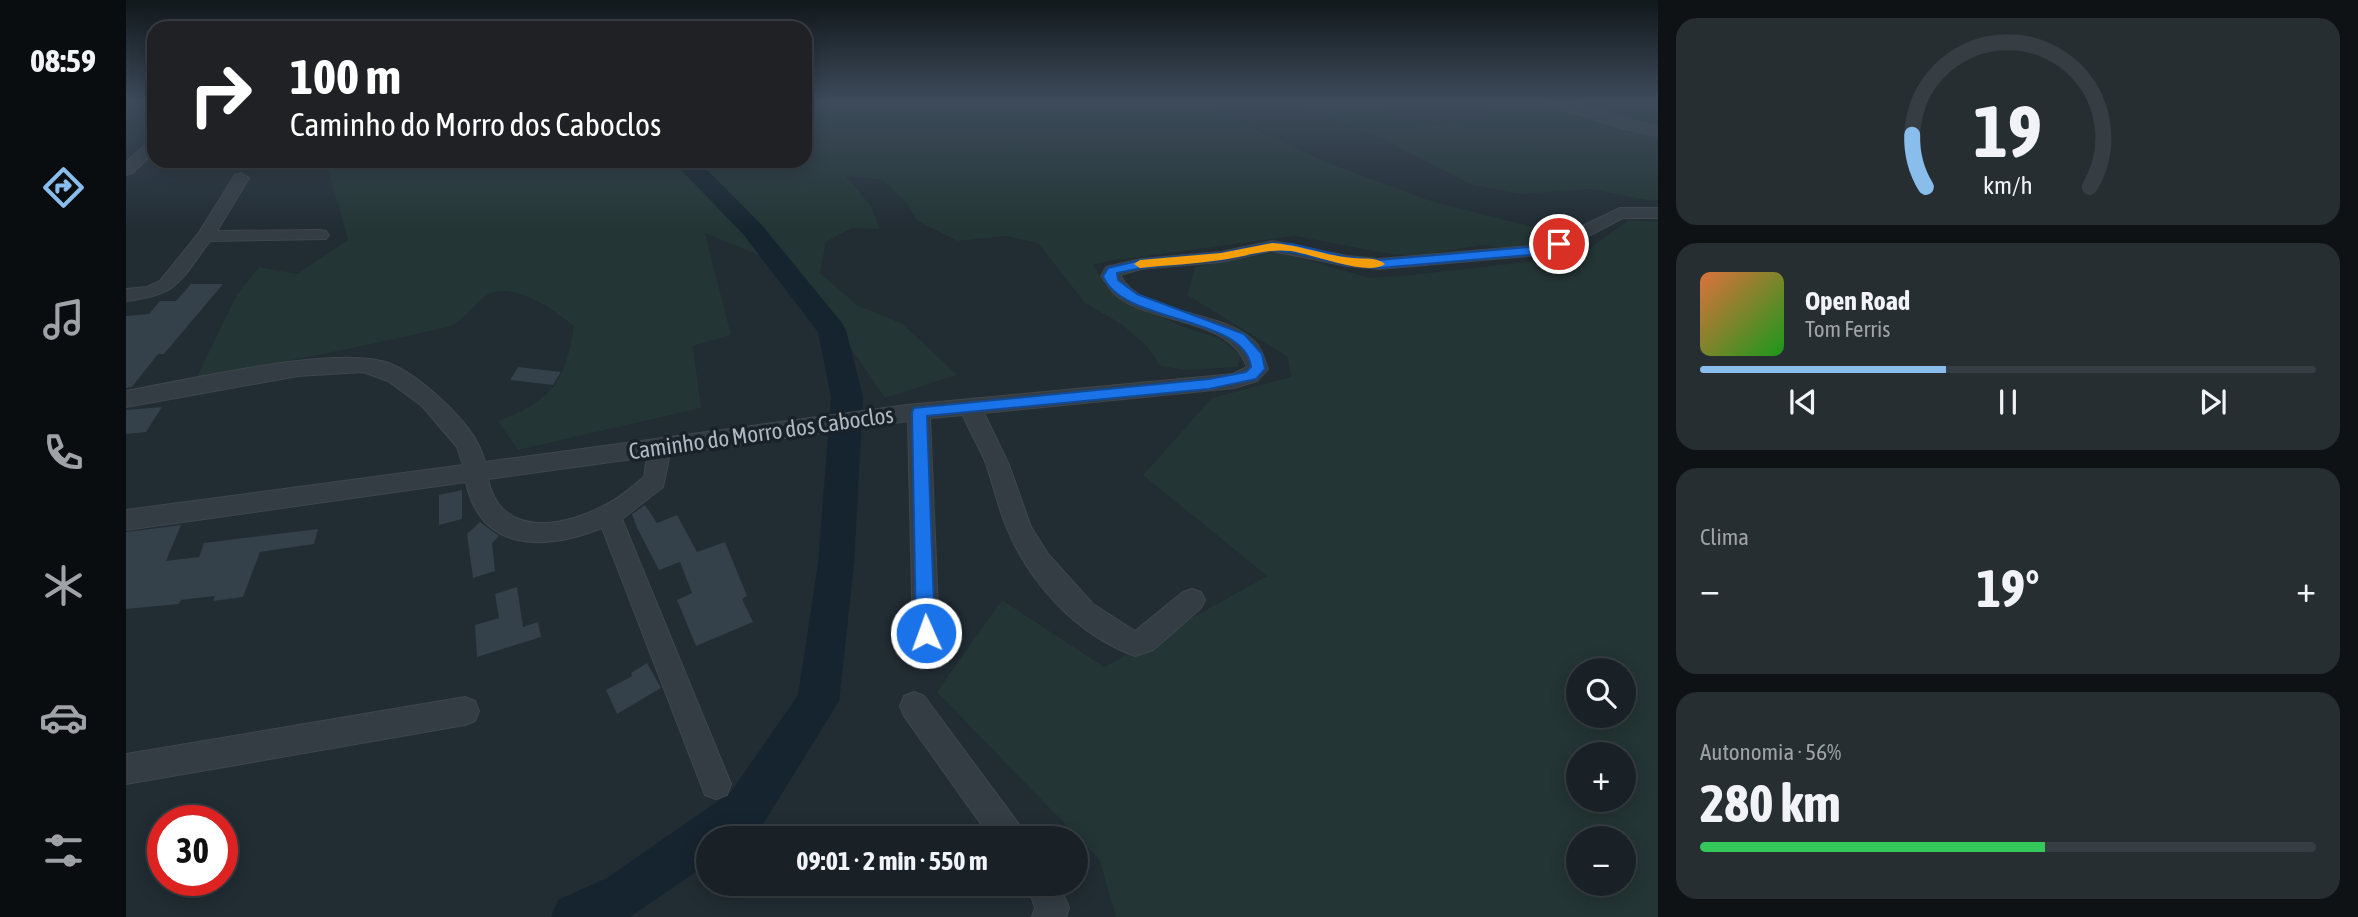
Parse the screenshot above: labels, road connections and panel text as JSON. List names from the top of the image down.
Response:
{
  "streets": {
    "street": ["Caminho do Morro dos Caboclos"]
  },
  "page": {
    "tabs": "08:59",
    "turn": ["100 m", "Caminho do Morro dos Caboclos"],
    "song": ["Open Road", "Tom Ferris"],
    "tile": [
      "Clima",
      ["Autonomia · 56%", "280 km"]
    ],
    "heat": ["−", "19°", "+"],
    "map_buttons": ["+", "−"],
    "limit": "30",
    "trip": "09:01 · 2 min · 550 m",
    "gauge": ["19", "km/h"]
  }
}
